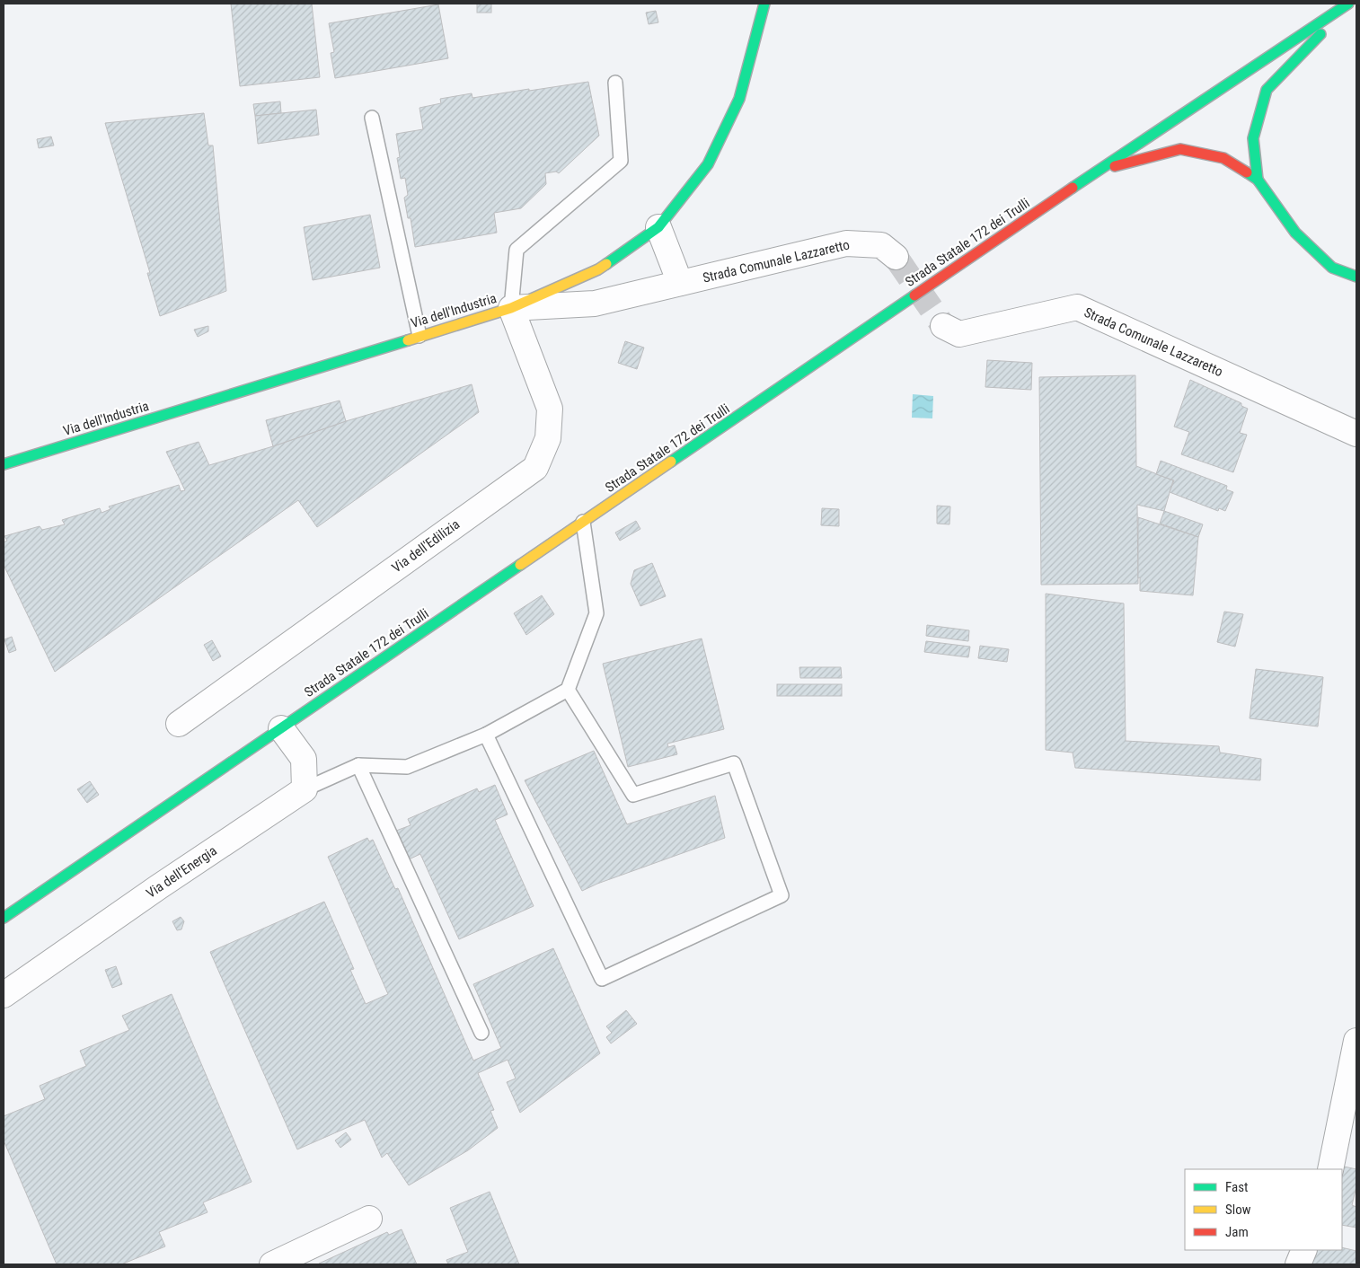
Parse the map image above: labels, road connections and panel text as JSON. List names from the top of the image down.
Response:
{
  "streets": {
    "main road": ["Strada Statale 172 dei Trulli", "Via dell'Industria"],
    "street": ["Strada Comunale Lazzaretto", "Via dell'Edilizia", "Via dell'Energia"]
  },
  "crossings": [
    ["Strada Comunale Lazzaretto", "Via dell'Industria"],
    ["Strada Comunale Lazzaretto", "Via dell'Edilizia"],
    ["Via dell'Industria", "Via dell'Edilizia"]
  ],
  "legend": ["Fast", "Slow", "Jam"]
}
